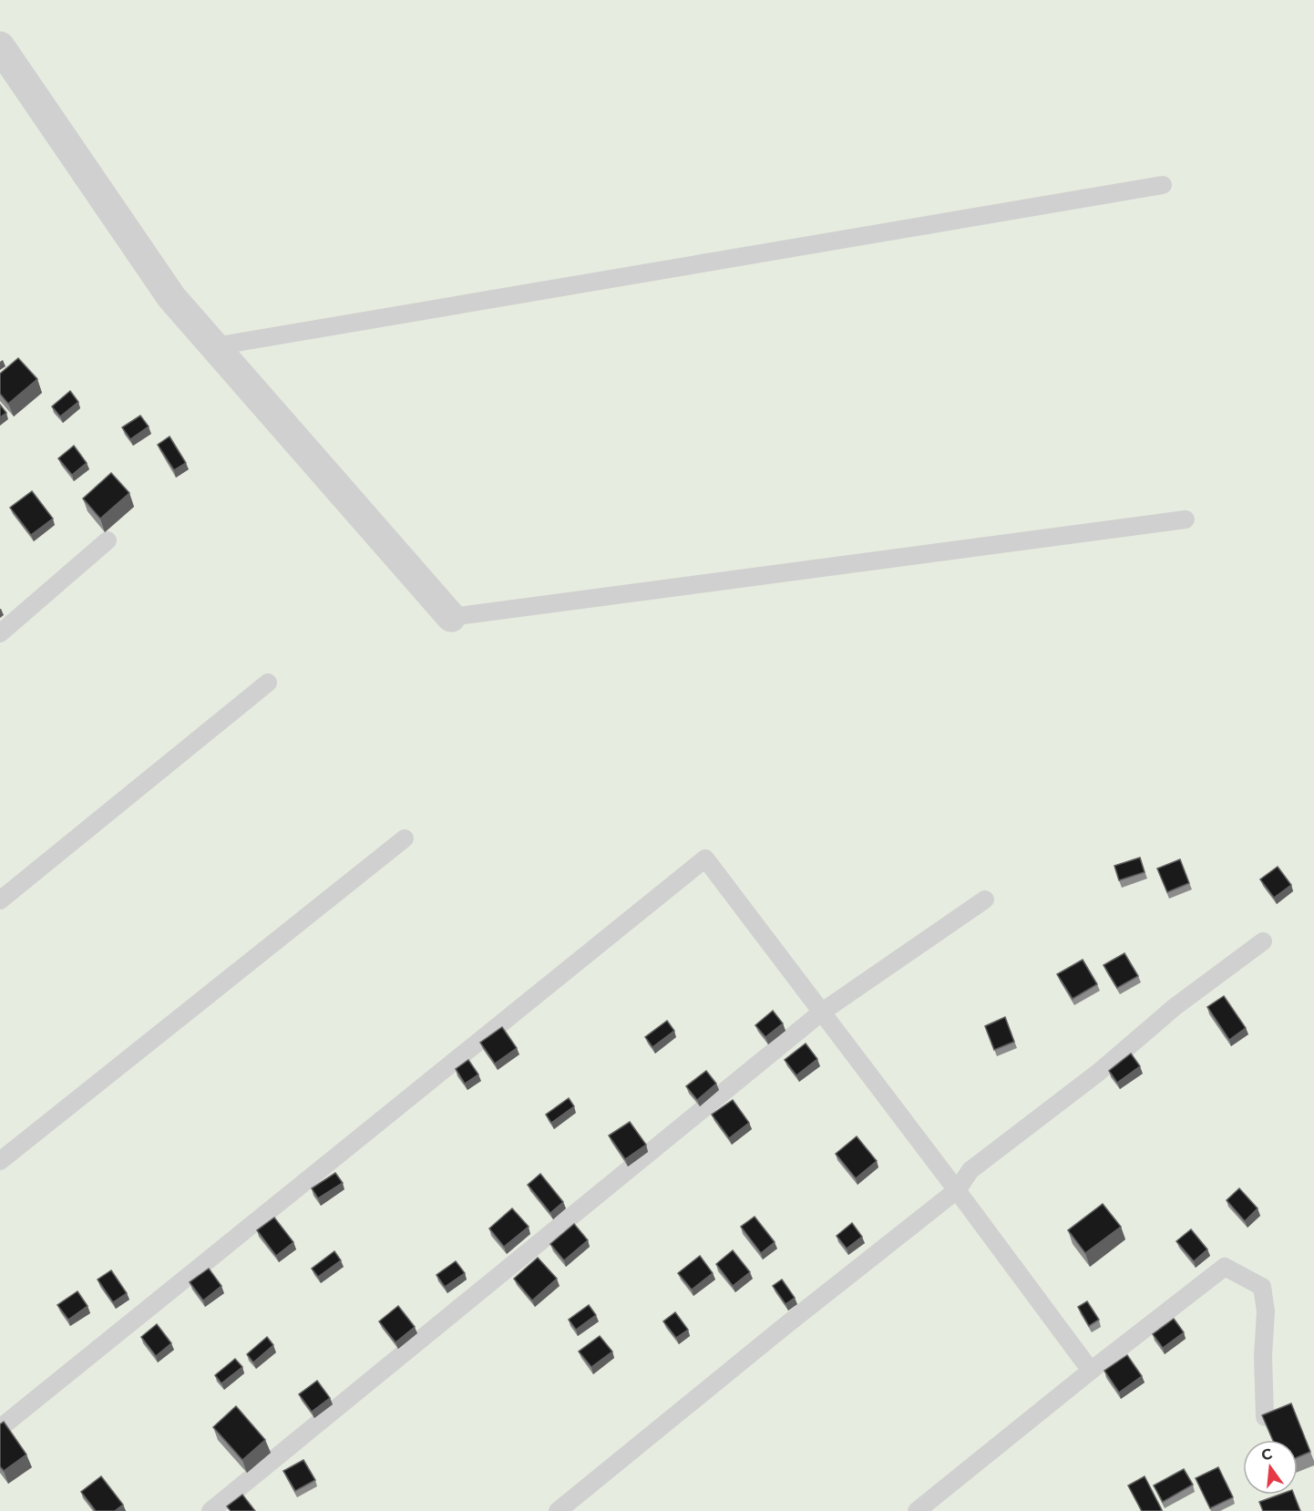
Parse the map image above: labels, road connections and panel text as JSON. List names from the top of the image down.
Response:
{
  "north": "top"
}
